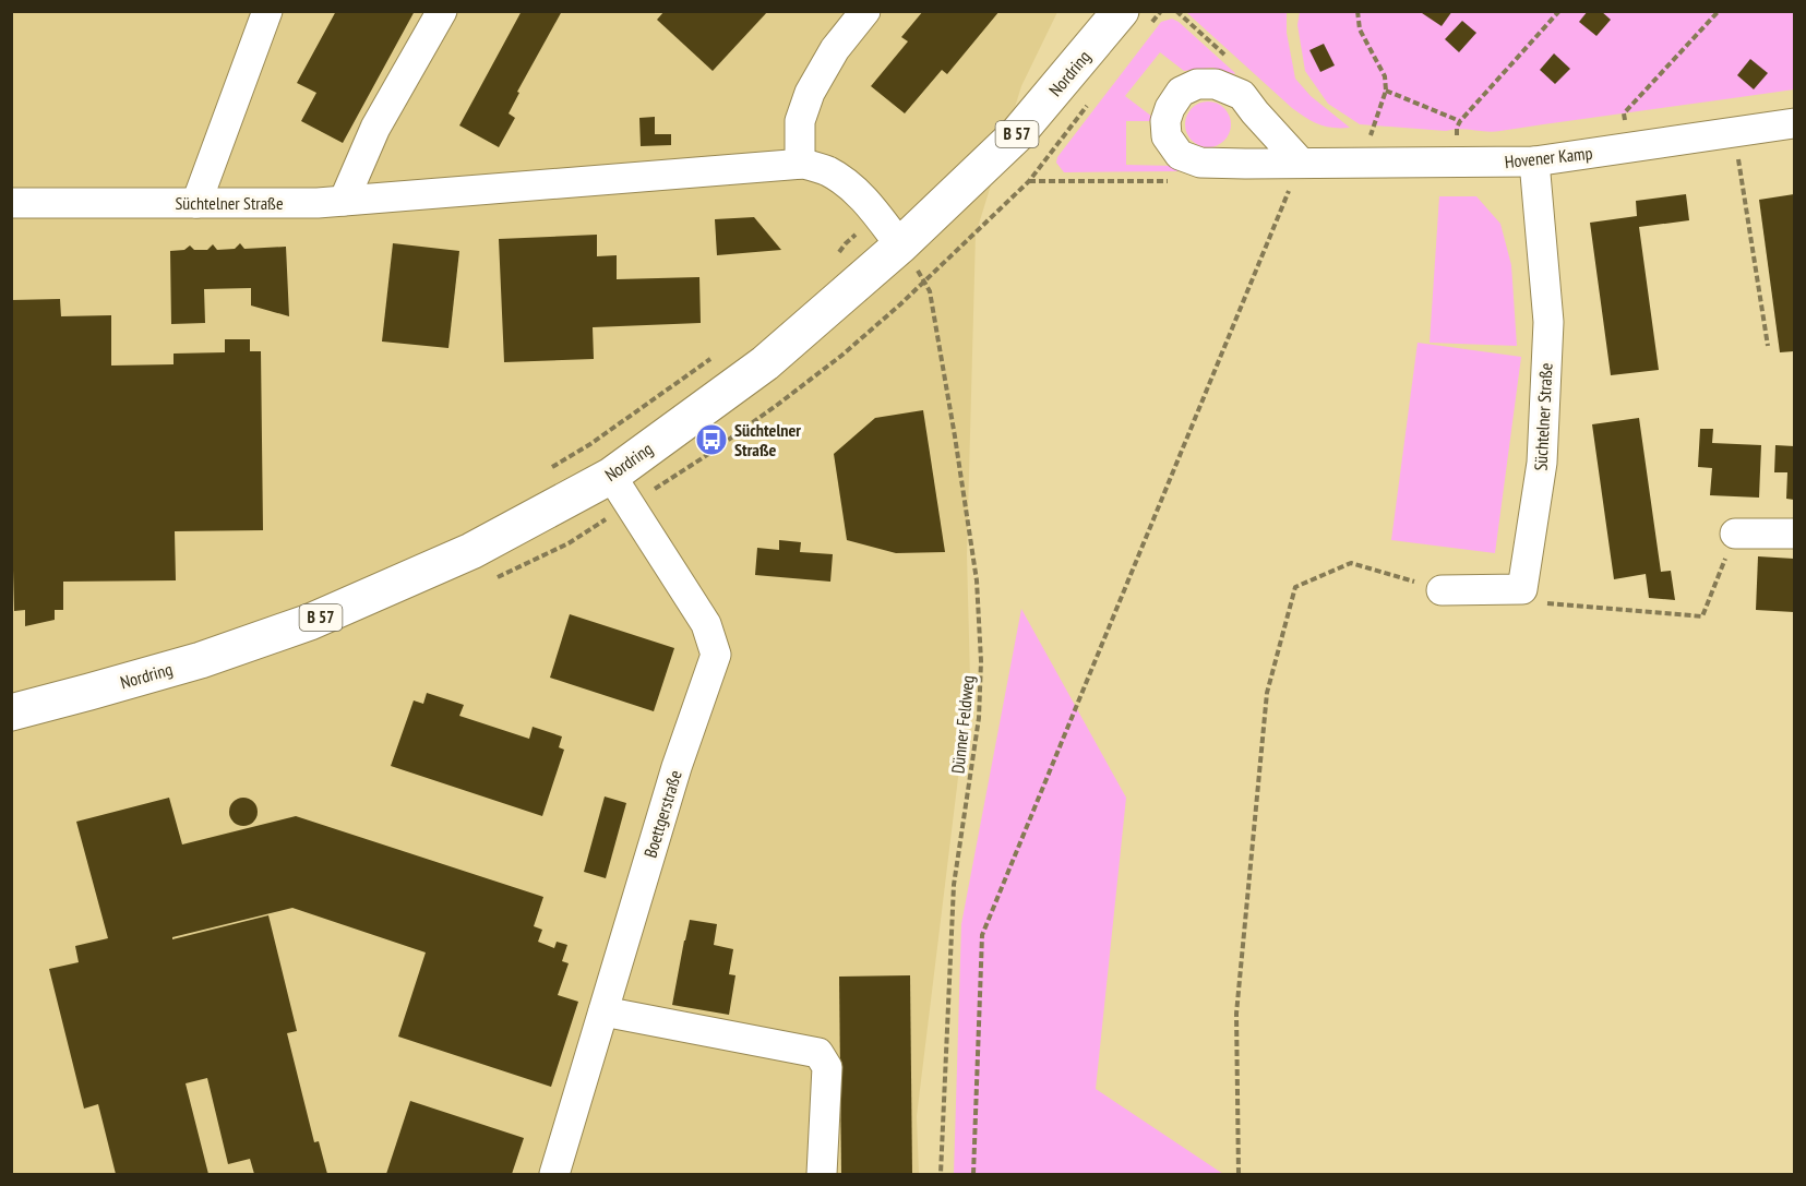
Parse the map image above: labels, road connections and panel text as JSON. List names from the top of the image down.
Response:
{
  "streets": {
    "main road": ["Nordring", "B 57"],
    "street": ["Hovener Kamp", "Süchtelner Straße", "Boettgerstraße"],
    "path": ["Dünner Feldweg"]
  },
  "crossings": [
    ["Nordring", "Süchtelner Straße"],
    ["Nordring", "Boettgerstraße"],
    ["Hovener Kamp", "Süchtelner Straße"]
  ],
  "places": {
    "bus stop": ["Süchtelner Straße"]
  }
}
